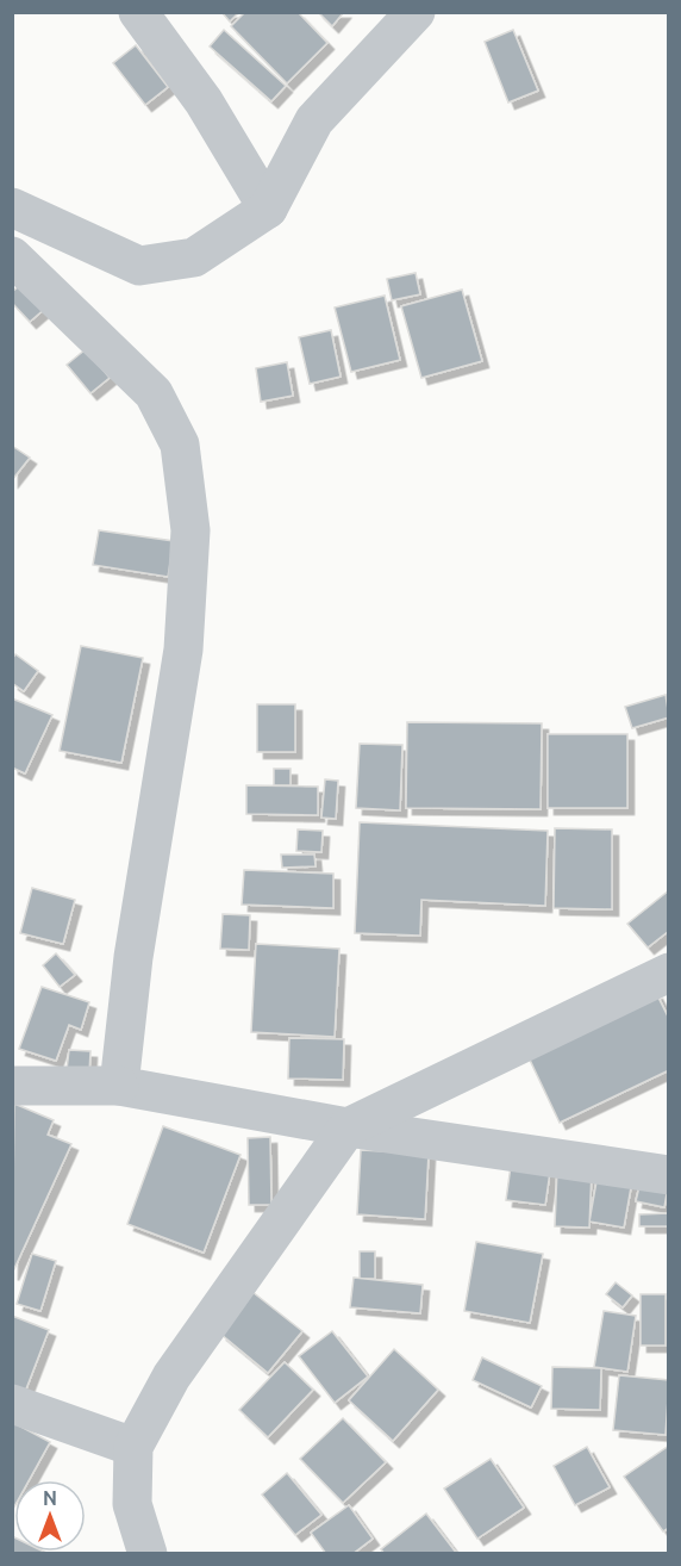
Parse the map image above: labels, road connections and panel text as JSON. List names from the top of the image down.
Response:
{
  "north": "top"
}
